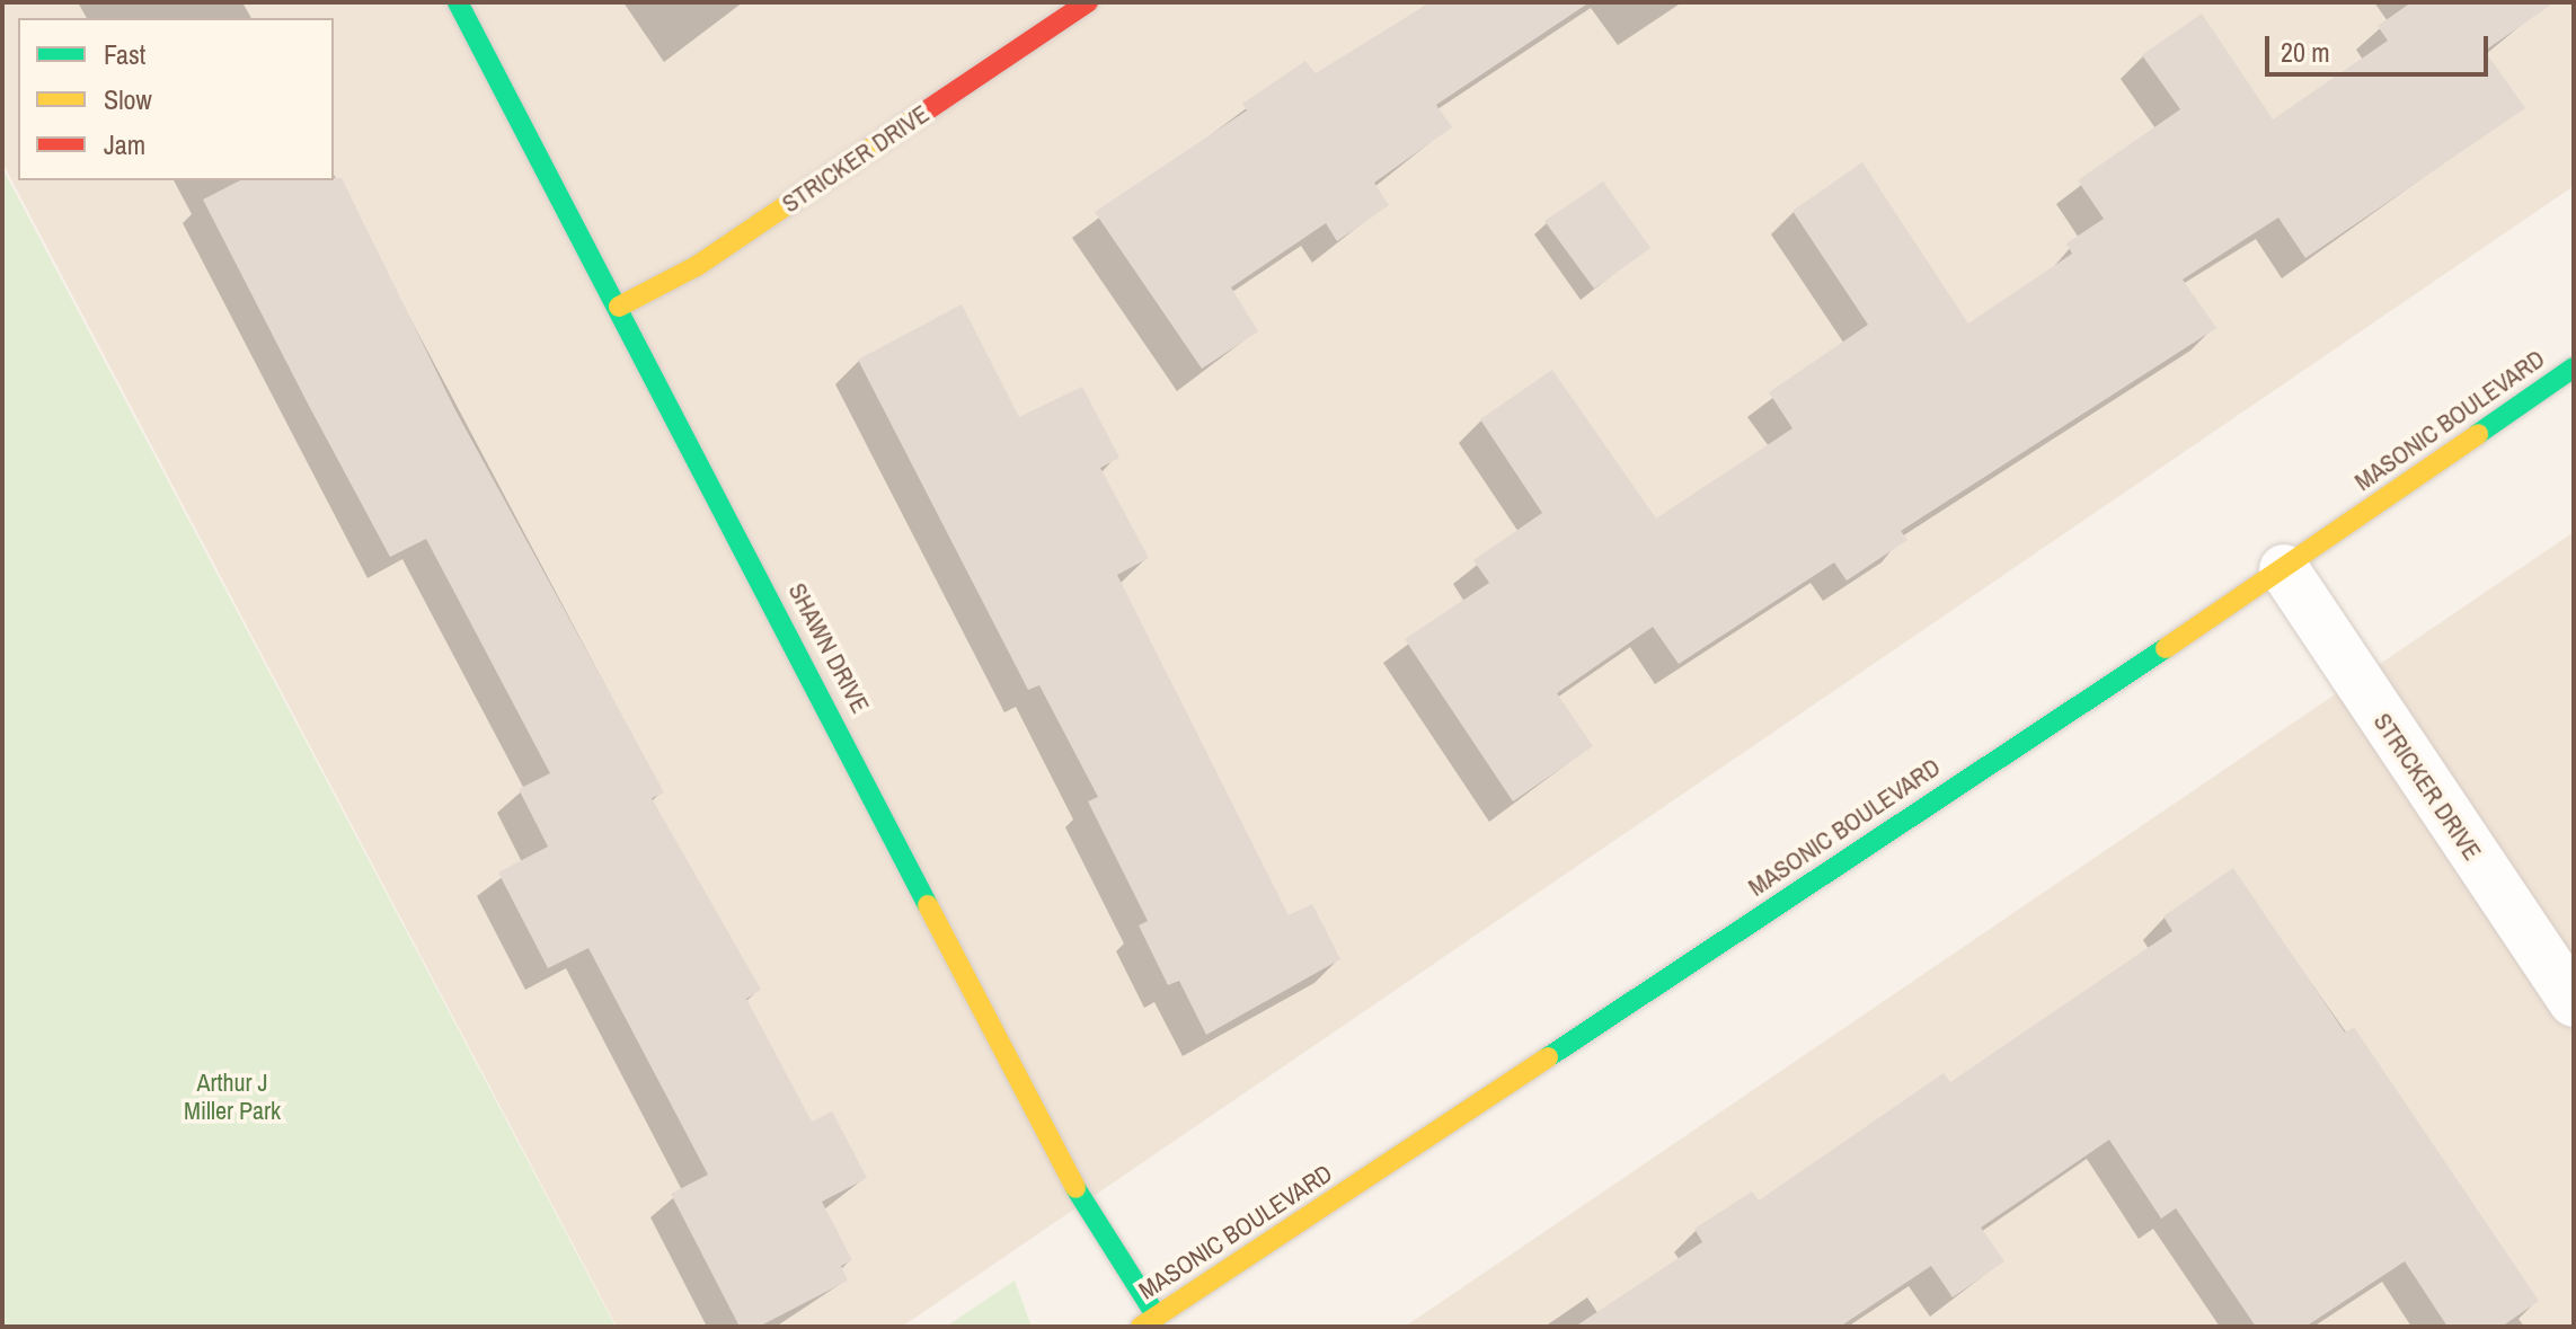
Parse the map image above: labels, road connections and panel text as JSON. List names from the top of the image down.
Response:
{
  "streets": {
    "street": ["STRICKER DRIVE", "MASONIC BOULEVARD", "SHAWN DRIVE"]
  },
  "crossings": [
    ["STRICKER DRIVE", "MASONIC BOULEVARD"],
    ["STRICKER DRIVE", "SHAWN DRIVE"],
    ["MASONIC BOULEVARD", "SHAWN DRIVE"]
  ],
  "parks": ["Arthur J Miller Park"],
  "legend": ["Fast", "Slow", "Jam"],
  "scale_bar": "20 m"
}
